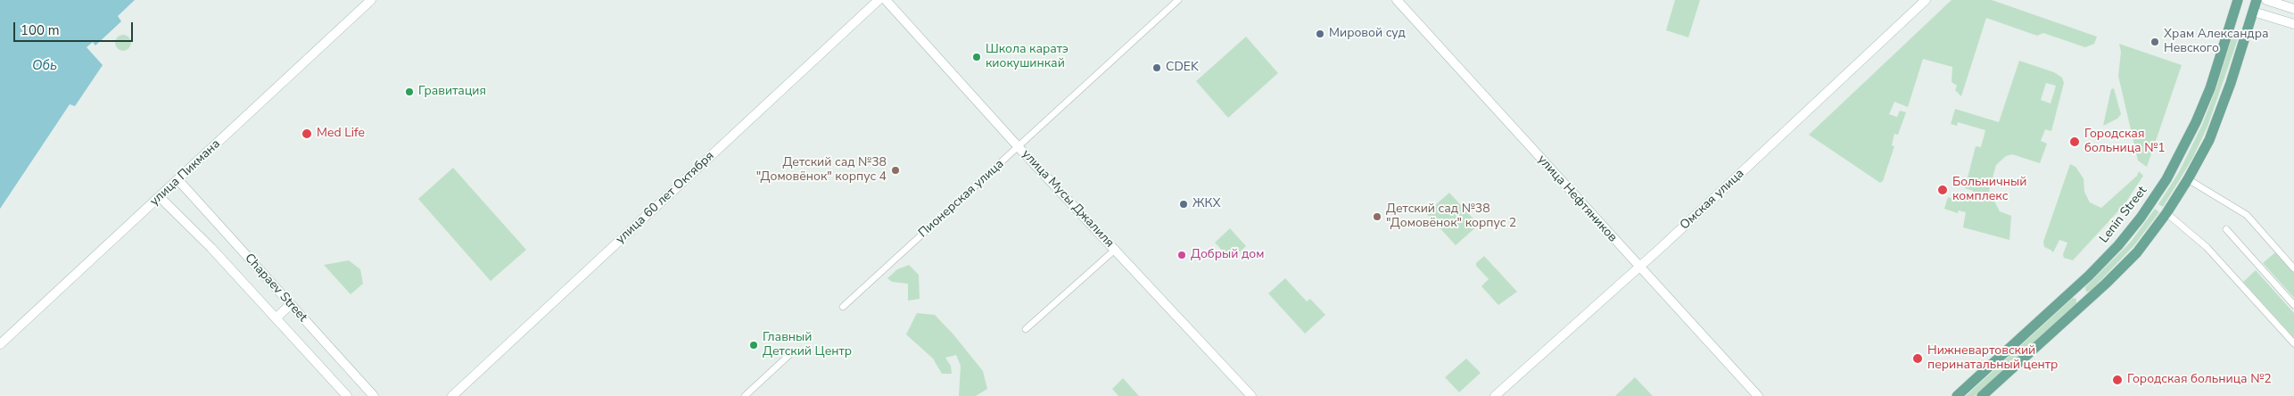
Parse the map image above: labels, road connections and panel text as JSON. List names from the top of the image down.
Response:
{
  "streets": {
    "main road": [
      "улица Пикмана",
      "улица 60 лет Октября",
      "улица Мусы Джалиля",
      "улица Нефтяников",
      "Омская улица",
      "Lenin Street",
      "Chapaev Street"
    ],
    "street": ["Пионерская улица"]
  },
  "crossings": [
    ["улица Пикмана", "Chapaev Street"],
    ["Пионерская улица", "улица Мусы Джалиля"],
    ["улица Нефтяников", "Омская улица"]
  ],
  "water": ["Обь"],
  "places": [
    "Мировой суд",
    "Храм Александра Невского",
    "Школа каратэ киокушинкай",
    "CDEK",
    "Гравитация",
    "Med Life",
    "Городская больница №1",
    "Детский сад №38 \"Домовёнок\" корпус 4",
    "Больничный комплекс",
    "ЖКХ",
    "Детский сад №38 \"Домовёнок\" корпус 2",
    "Добрый дом",
    "Главный Детский Центр",
    "Нижневартовский перинатальный центр",
    "Городская больница №2"
  ],
  "scale_bar": "100 m"
}
